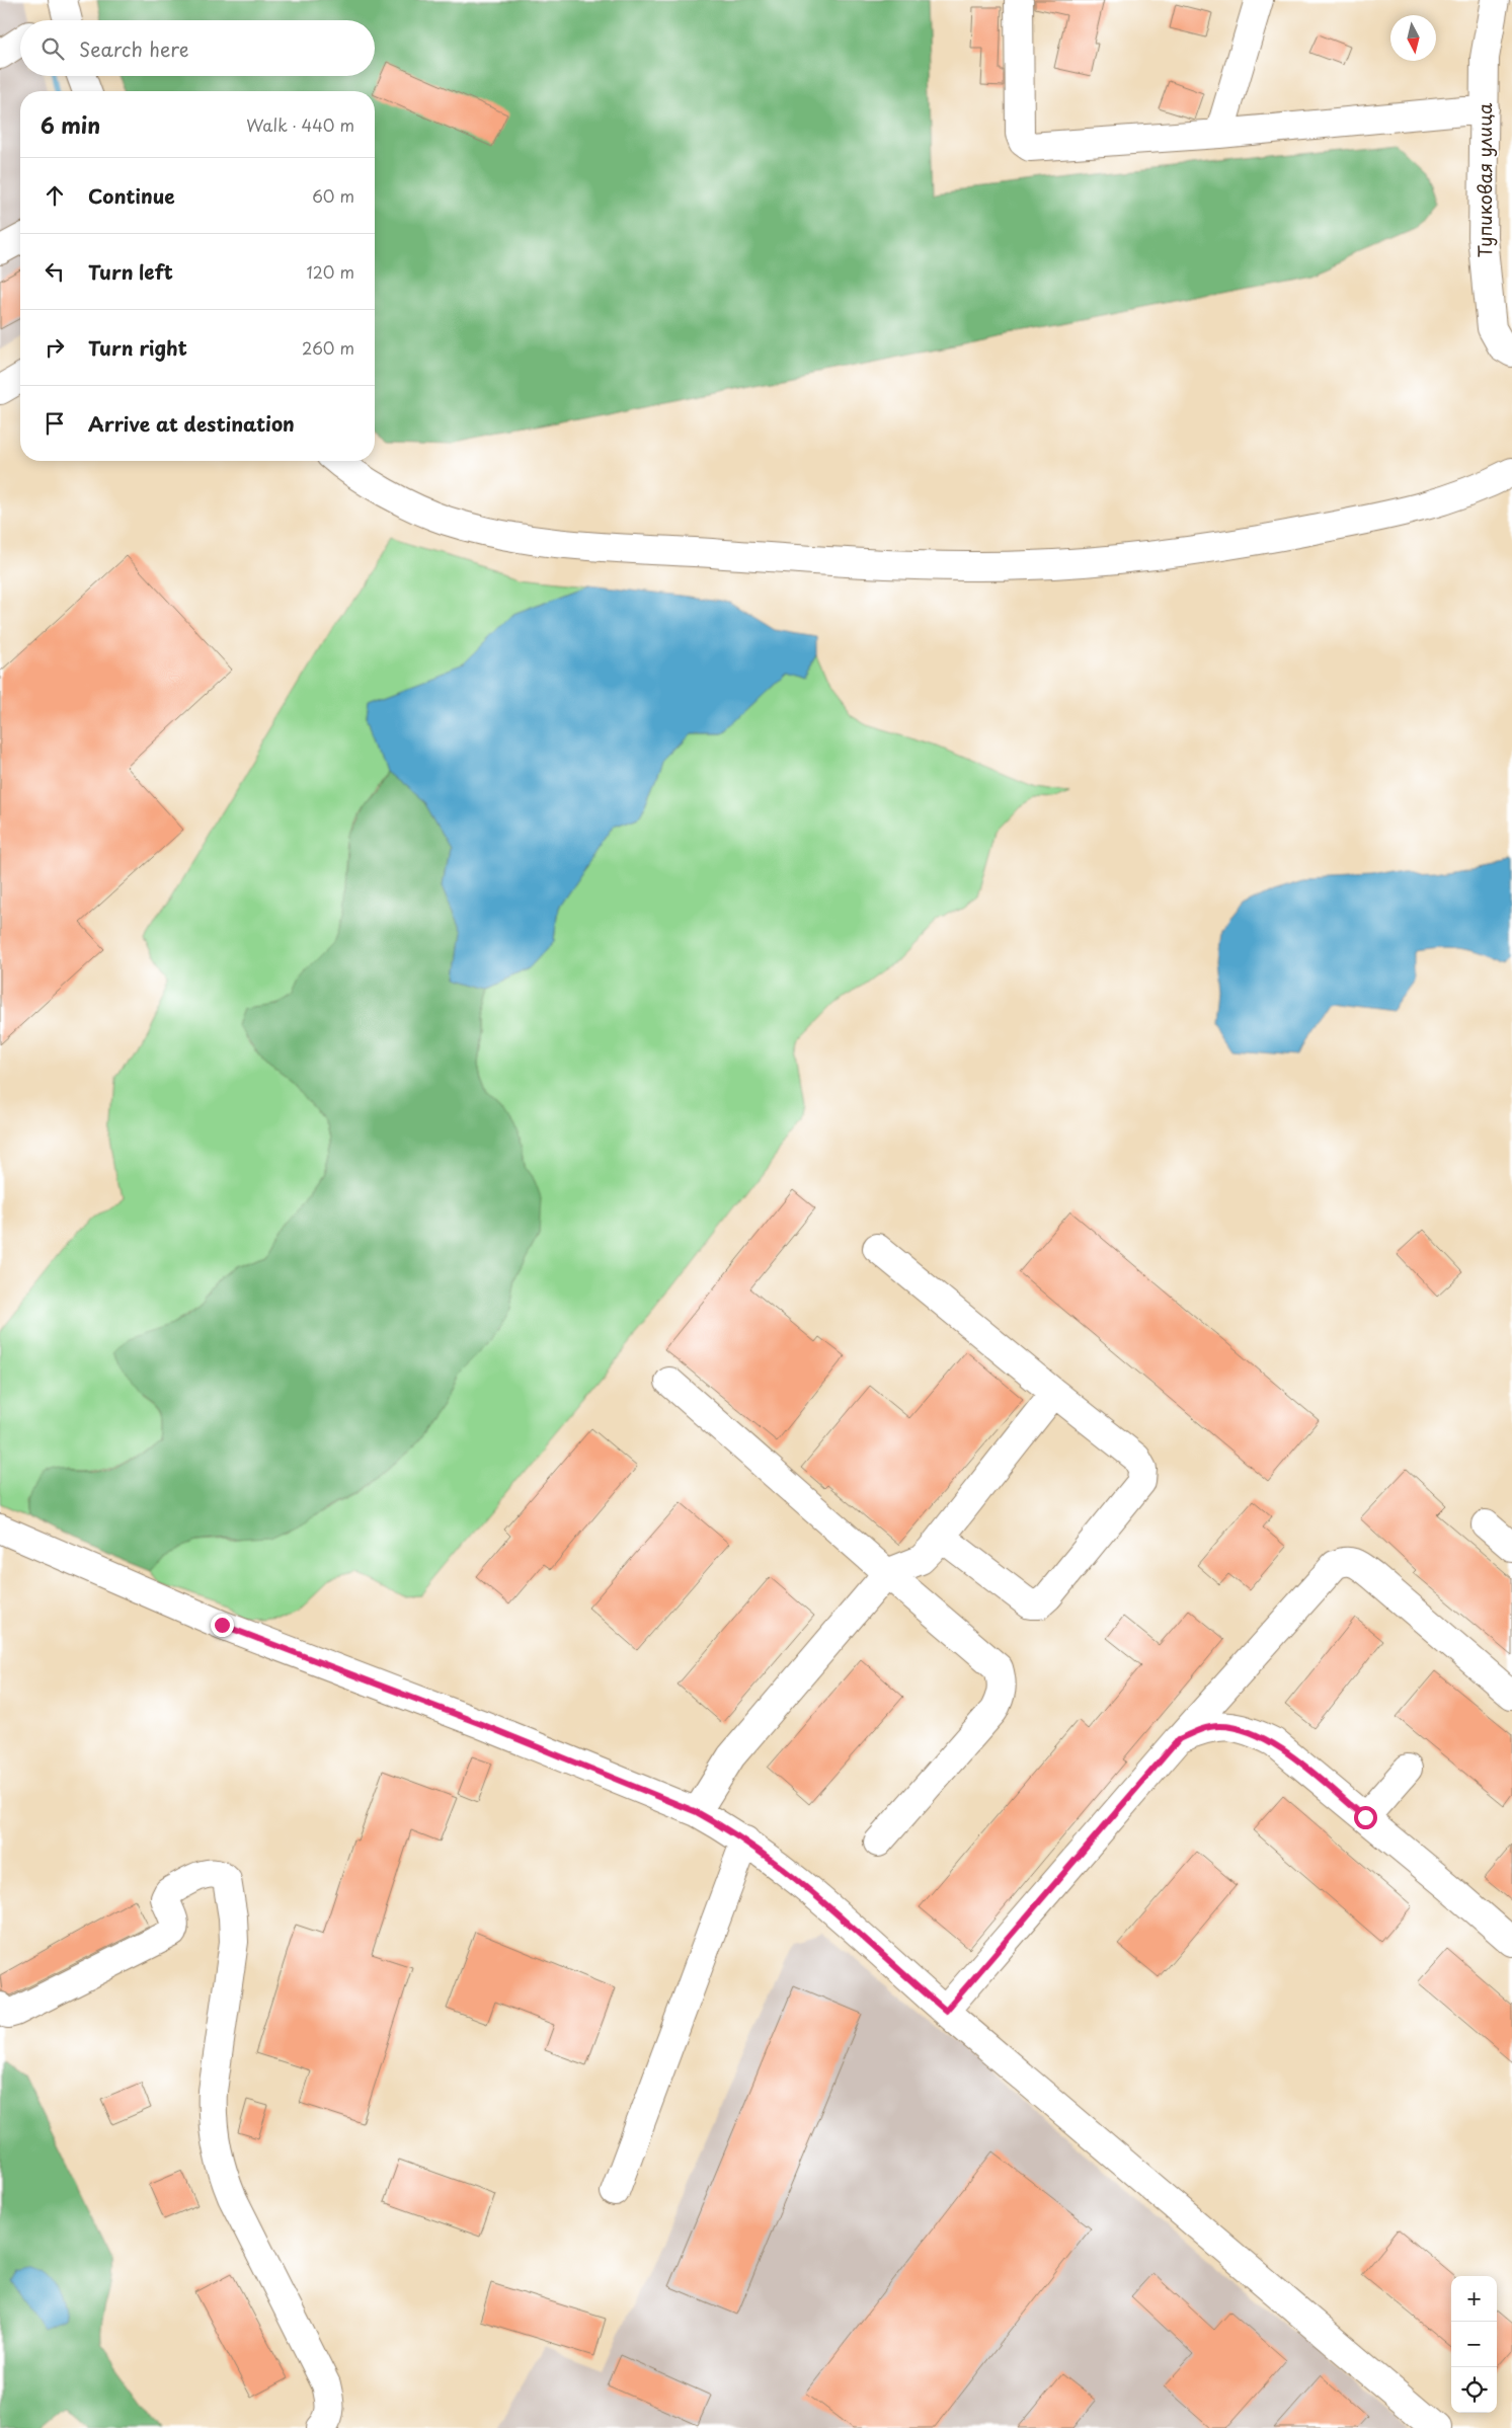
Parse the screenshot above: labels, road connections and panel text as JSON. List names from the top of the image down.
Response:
{
  "streets": {
    "street": ["Тупиковая улица"]
  },
  "north": "bottom",
  "page": {
    "search": "Search here",
    "heading": ["6 min", "Walk · 440 m"],
    "list": [
      ["Continue", "60 m"],
      ["Turn left", "120 m"],
      ["Turn right", "260 m"],
      "Arrive at destination"
    ],
    "map_buttons": ["+", "−"]
  }
}
